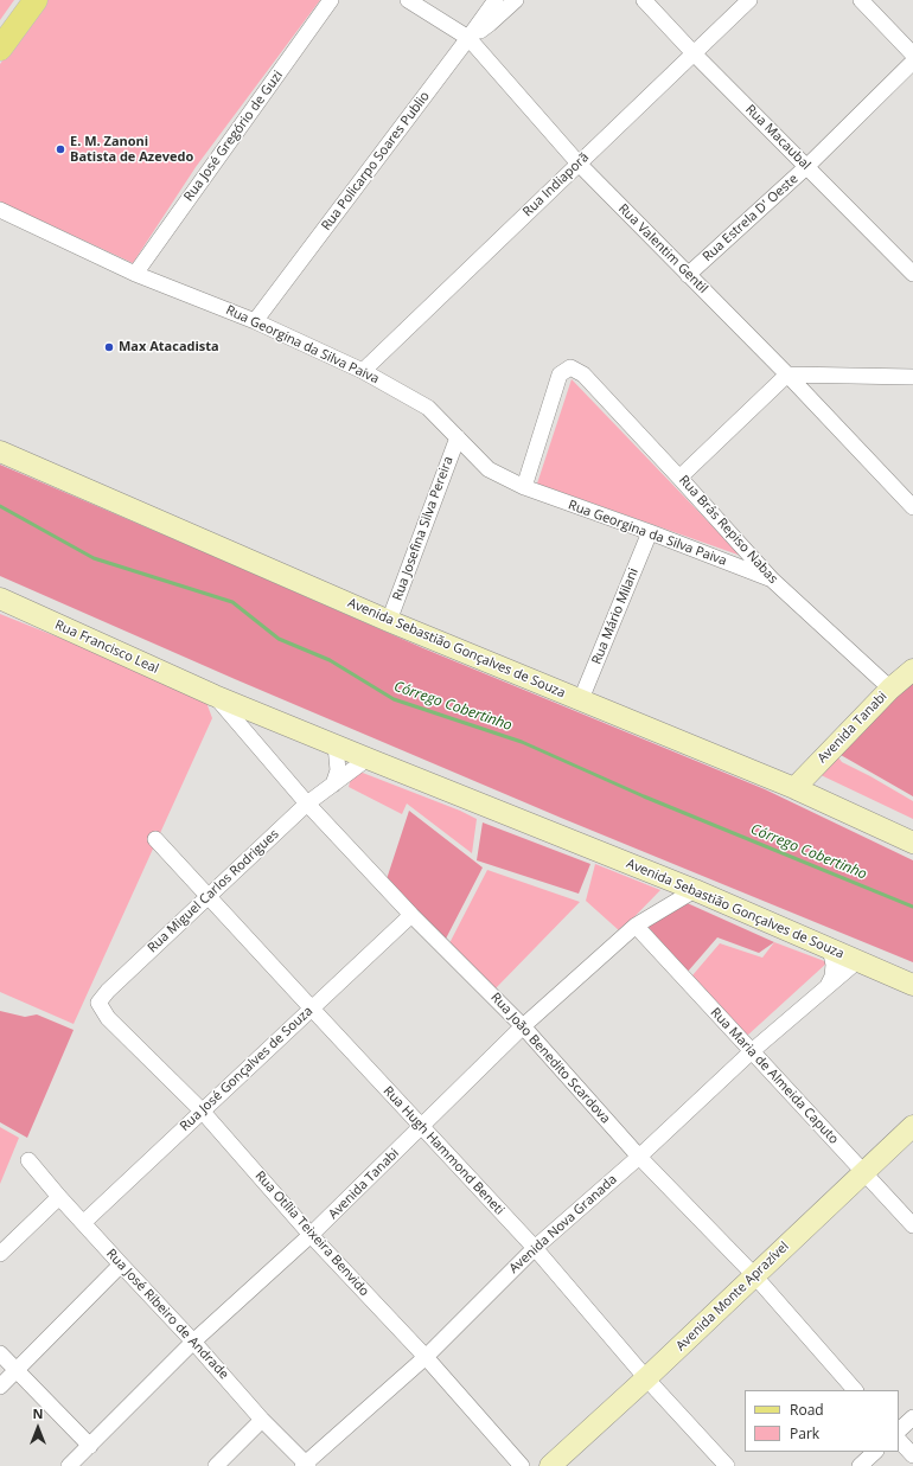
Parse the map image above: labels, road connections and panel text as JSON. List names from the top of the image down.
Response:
{
  "streets": {
    "main road": [
      "Rua Francisco Leal",
      "Avenida Sebastião Gonçalves de Souza",
      "Avenida Tanabi",
      "Avenida Monte Aprazível"
    ],
    "street": [
      "Rua José Gregório de Guzi",
      "Rua Macaubal",
      "Rua Policarpo Soares Publio",
      "Rua Indiaporã",
      "Rua Estrela D' Oeste",
      "Rua Valentim Gentil",
      "Rua Georgina da Silva Paiva",
      "Rua Josefina Silva Pereira",
      "Rua Brás Repiso Nabas",
      "Rua Mário Milani",
      "Rua Miguel Carlos Rodrigues",
      "Rua João Benedito Scardova",
      "Rua José Gonçalves de Souza",
      "Rua Maria de Almeida Caputo",
      "Rua Hugh Hammond Beneti",
      "Avenida Nova Granada",
      "Rua Otília Teixeira Benvido",
      "Rua José Ribeiro de Andrade"
    ]
  },
  "crossings": [
    ["Rua José Gregório de Guzi", "Rua Georgina da Silva Paiva"],
    ["Rua Macaubal", "Rua Indiaporã"],
    ["Rua Macaubal", "Rua Estrela D' Oeste"],
    ["Rua Policarpo Soares Publio", "Rua Valentim Gentil"],
    ["Rua Policarpo Soares Publio", "Rua Georgina da Silva Paiva"],
    ["Rua Indiaporã", "Rua Valentim Gentil"],
    ["Rua Indiaporã", "Rua Georgina da Silva Paiva"],
    ["Rua Estrela D' Oeste", "Rua Valentim Gentil"],
    ["Rua Georgina da Silva Paiva", "Rua Josefina Silva Pereira"],
    ["Rua Georgina da Silva Paiva", "Rua Brás Repiso Nabas"],
    ["Rua Georgina da Silva Paiva", "Rua Mário Milani"],
    ["Rua Josefina Silva Pereira", "Avenida Sebastião Gonçalves de Souza"],
    ["Rua Brás Repiso Nabas", "Avenida Tanabi"],
    ["Rua Mário Milani", "Avenida Sebastião Gonçalves de Souza"],
    ["Rua Francisco Leal", "Avenida Sebastião Gonçalves de Souza"],
    ["Avenida Sebastião Gonçalves de Souza", "Avenida Tanabi"],
    ["Avenida Sebastião Gonçalves de Souza", "Rua Miguel Carlos Rodrigues"],
    ["Avenida Sebastião Gonçalves de Souza", "Rua João Benedito Scardova"],
    ["Avenida Sebastião Gonçalves de Souza", "Avenida Nova Granada"],
    ["Avenida Tanabi", "Rua João Benedito Scardova"],
    ["Avenida Tanabi", "Rua Maria de Almeida Caputo"],
    ["Avenida Tanabi", "Rua Hugh Hammond Beneti"],
    ["Avenida Tanabi", "Rua Otília Teixeira Benvido"],
    ["Avenida Tanabi", "Rua José Ribeiro de Andrade"],
    ["Rua Miguel Carlos Rodrigues", "Rua João Benedito Scardova"],
    ["Rua Miguel Carlos Rodrigues", "Rua Hugh Hammond Beneti"],
    ["Rua Miguel Carlos Rodrigues", "Rua Otília Teixeira Benvido"],
    ["Rua João Benedito Scardova", "Rua José Gonçalves de Souza"],
    ["Rua João Benedito Scardova", "Avenida Nova Granada"],
    ["Rua João Benedito Scardova", "Avenida Monte Aprazível"],
    ["Rua José Gonçalves de Souza", "Rua Hugh Hammond Beneti"],
    ["Rua José Gonçalves de Souza", "Rua Otília Teixeira Benvido"],
    ["Rua José Gonçalves de Souza", "Rua José Ribeiro de Andrade"],
    ["Rua Maria de Almeida Caputo", "Avenida Nova Granada"],
    ["Rua Maria de Almeida Caputo", "Avenida Monte Aprazível"],
    ["Rua Hugh Hammond Beneti", "Avenida Nova Granada"],
    ["Rua Hugh Hammond Beneti", "Avenida Monte Aprazível"],
    ["Avenida Nova Granada", "Rua Otília Teixeira Benvido"],
    ["Avenida Nova Granada", "Rua José Ribeiro de Andrade"]
  ],
  "water": ["Córrego Cobertinho"],
  "places": ["E. M. Zanoni Batista de Azevedo", "Max Atacadista"],
  "legend": ["Road", "Park"],
  "north": "top"
}
